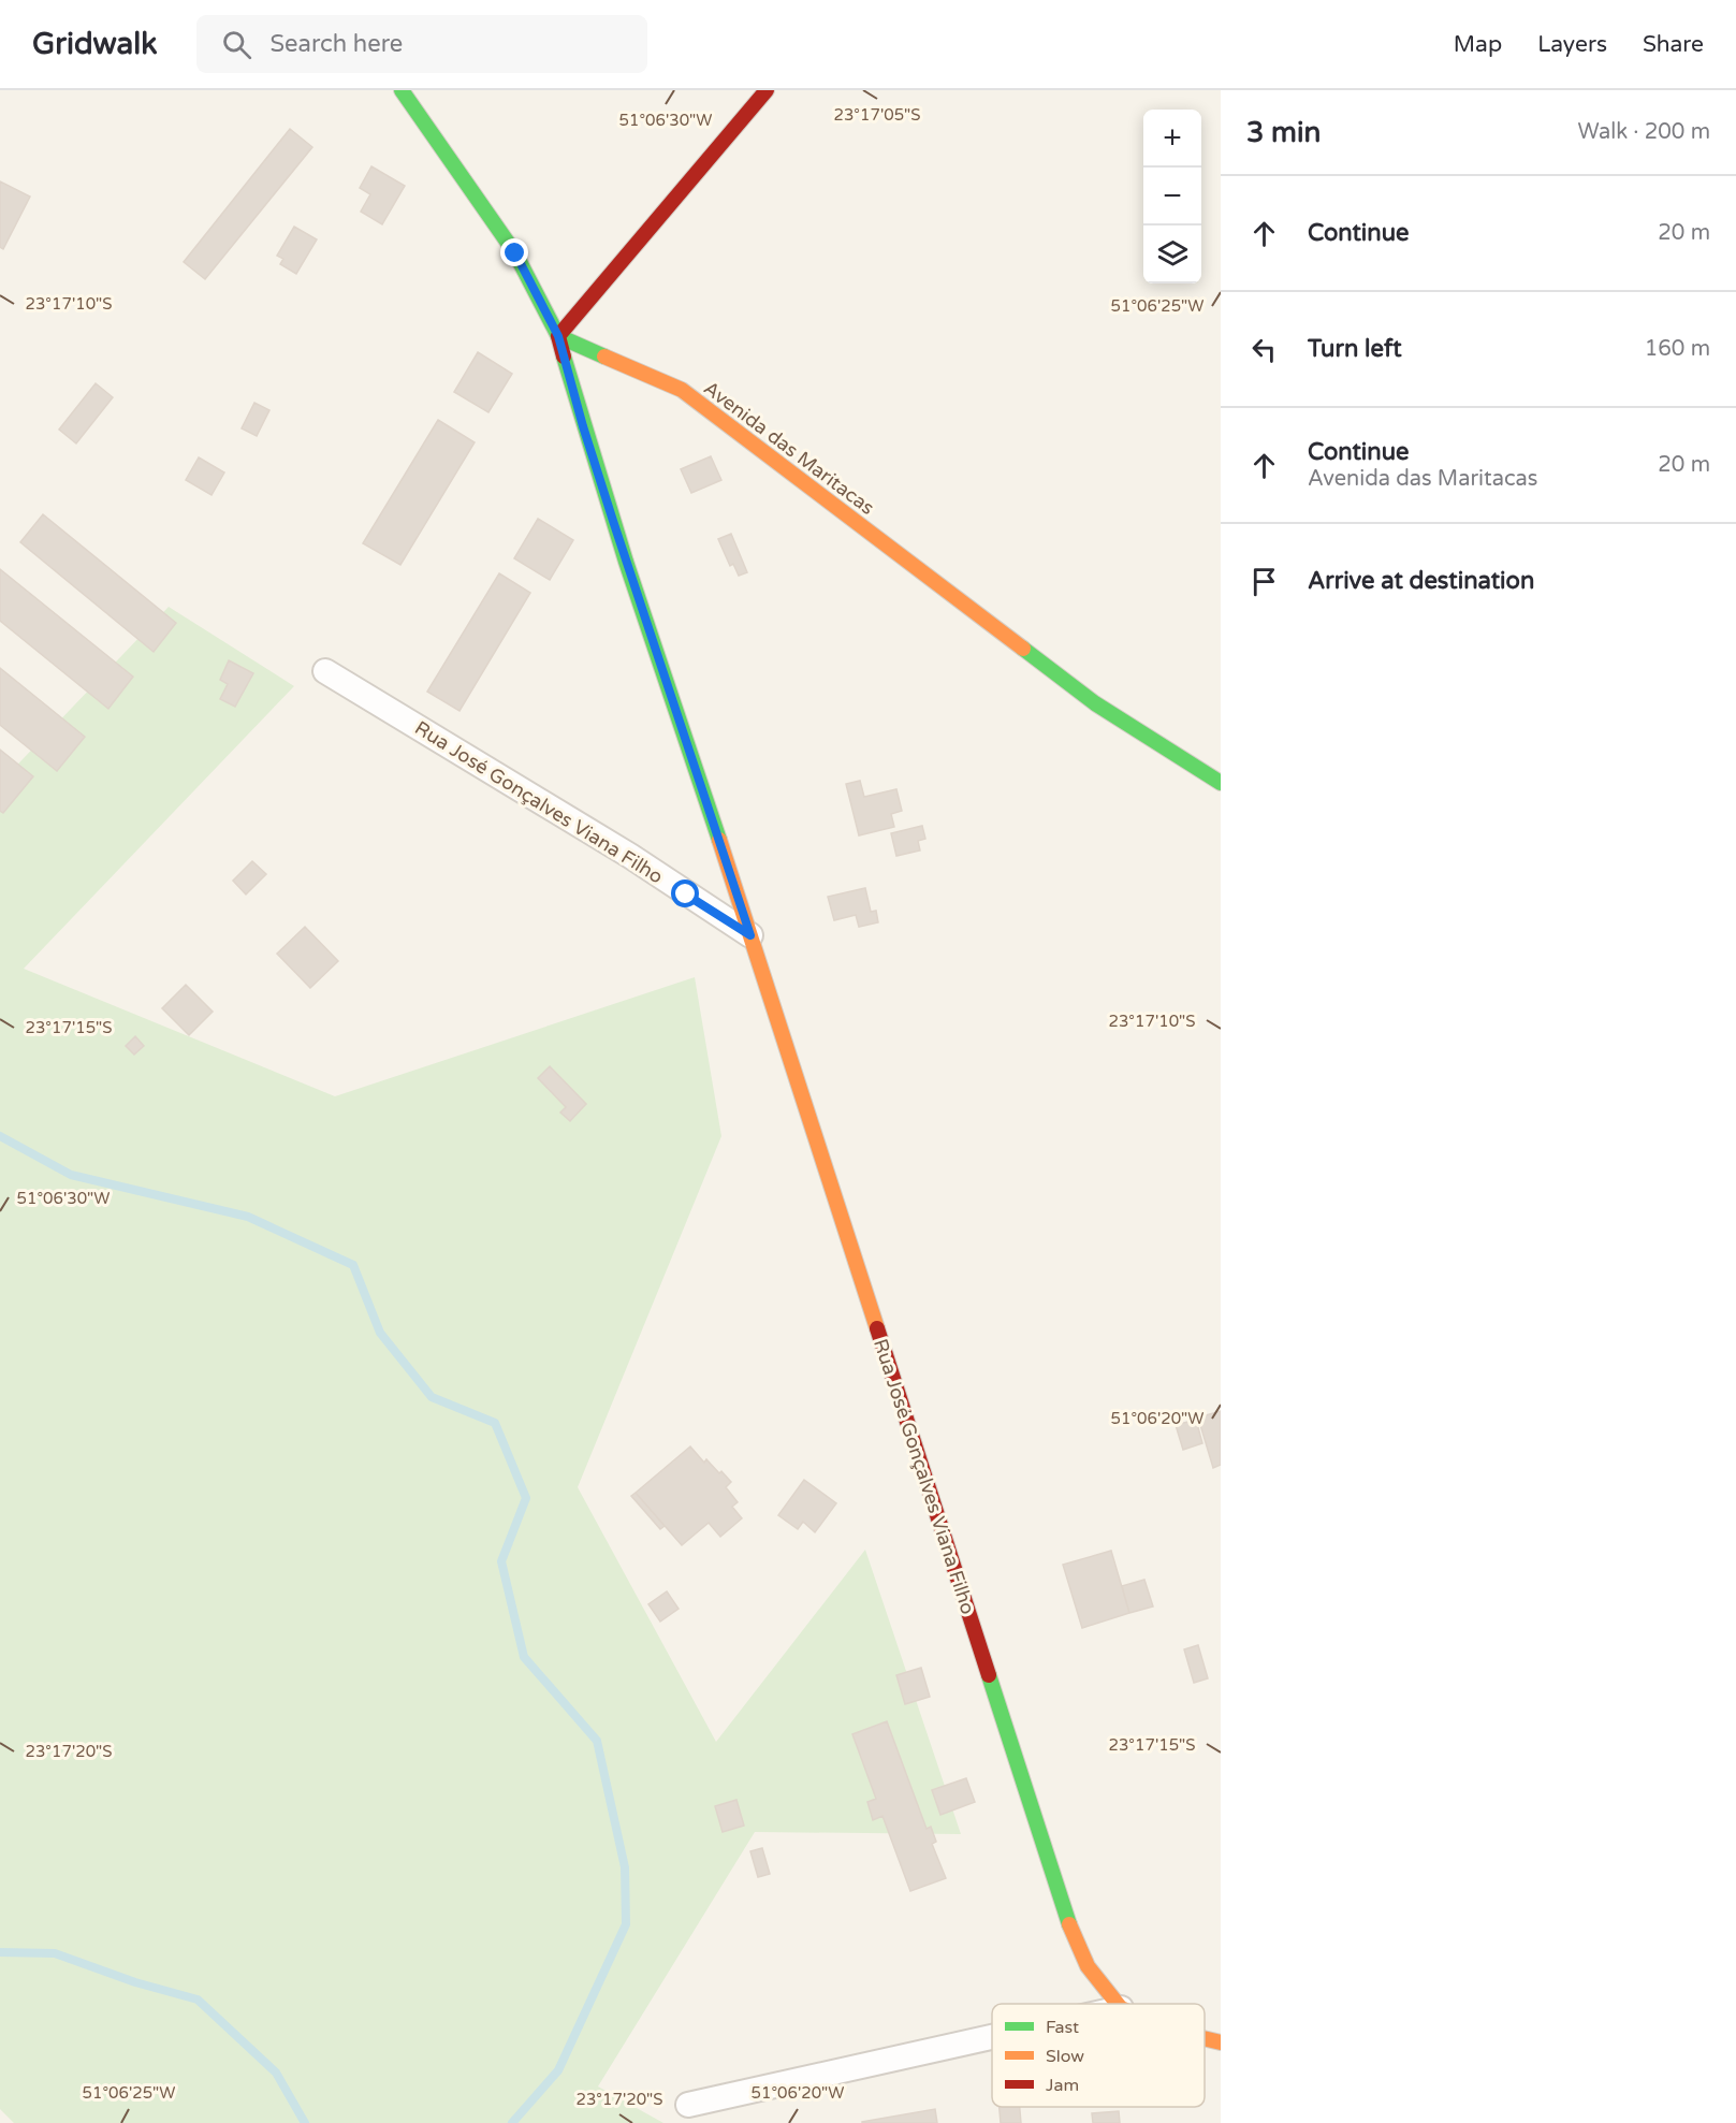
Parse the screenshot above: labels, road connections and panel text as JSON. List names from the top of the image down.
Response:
{
  "streets": {
    "street": ["Avenida das Maritacas", "Rua José Gonçalves Viana Filho"]
  },
  "crossings": [
    ["Avenida das Maritacas", "Rua José Gonçalves Viana Filho"]
  ],
  "legend": ["Fast", "Slow", "Jam"],
  "page": {
    "header": "Gridwalk",
    "search": "Search here",
    "nav": ["Map", "Layers", "Share"],
    "heading": ["3 min", "Walk · 200 m"],
    "map_buttons": ["+", "−"],
    "list": [
      ["Continue", "20 m"],
      ["Turn left", "160 m"],
      ["Continue", "Avenida das Maritacas", "20 m"],
      "Arrive at destination"
    ]
  },
  "coordinates": [
    "23°17'05\"S",
    "51°06'30\"W",
    "23°17'10\"S",
    "51°06'25\"W",
    "23°17'15\"S",
    "51°06'20\"W",
    "23°17'20\"S"
  ]
}
